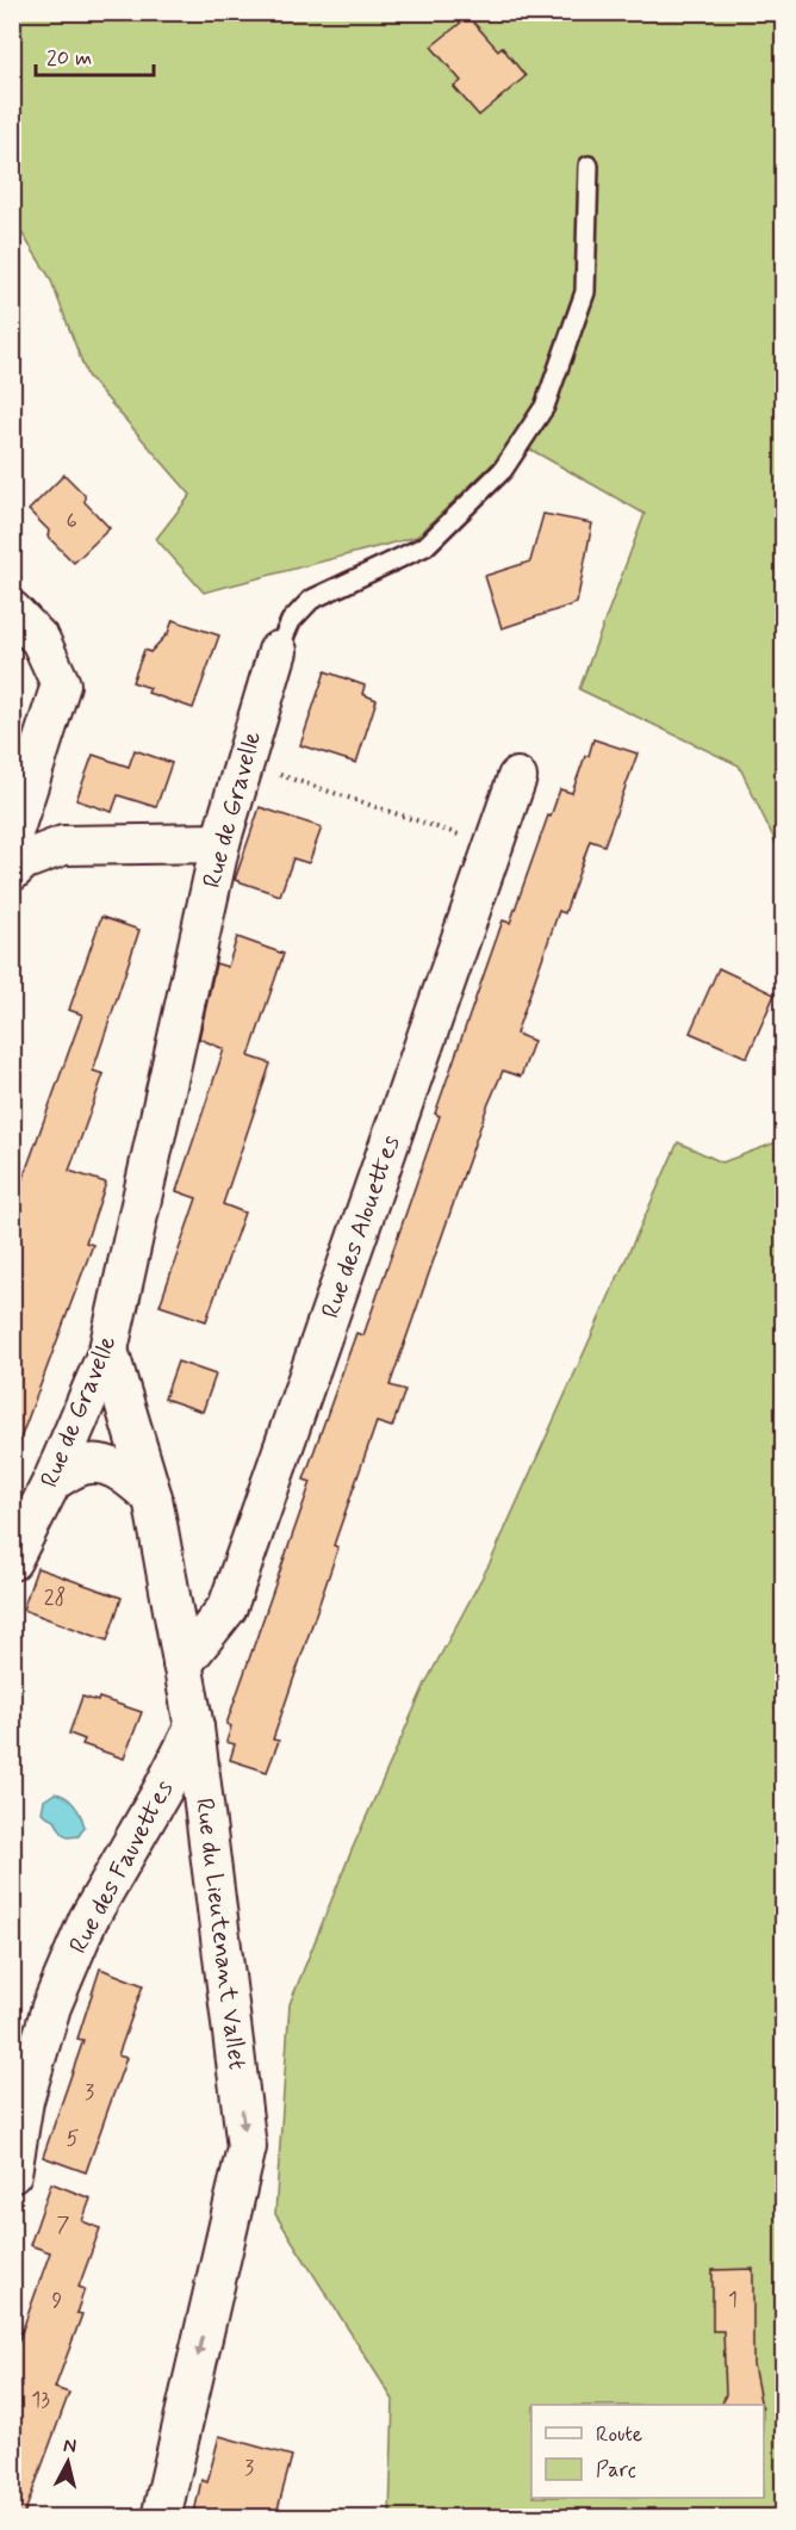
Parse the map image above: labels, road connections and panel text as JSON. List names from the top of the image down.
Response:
{
  "streets": {
    "street": [
      "Rue de Gravelle",
      "Rue des Alouettes",
      "Rue des Fauvettes",
      "Rue du Lieutenant Vallet"
    ]
  },
  "crossings": [
    ["Rue de Gravelle", "Rue du Lieutenant Vallet"],
    ["Rue des Alouettes", "Rue du Lieutenant Vallet"],
    ["Rue des Fauvettes", "Rue du Lieutenant Vallet"]
  ],
  "one_way": ["Rue du Lieutenant Vallet"],
  "house_numbers": [
    "6",
    "28",
    "3",
    "5",
    "7",
    "1",
    "9",
    "13",
    "3"
  ],
  "legend": ["Route", "Parc"],
  "scale_bar": "20 m",
  "north": "top"
}
